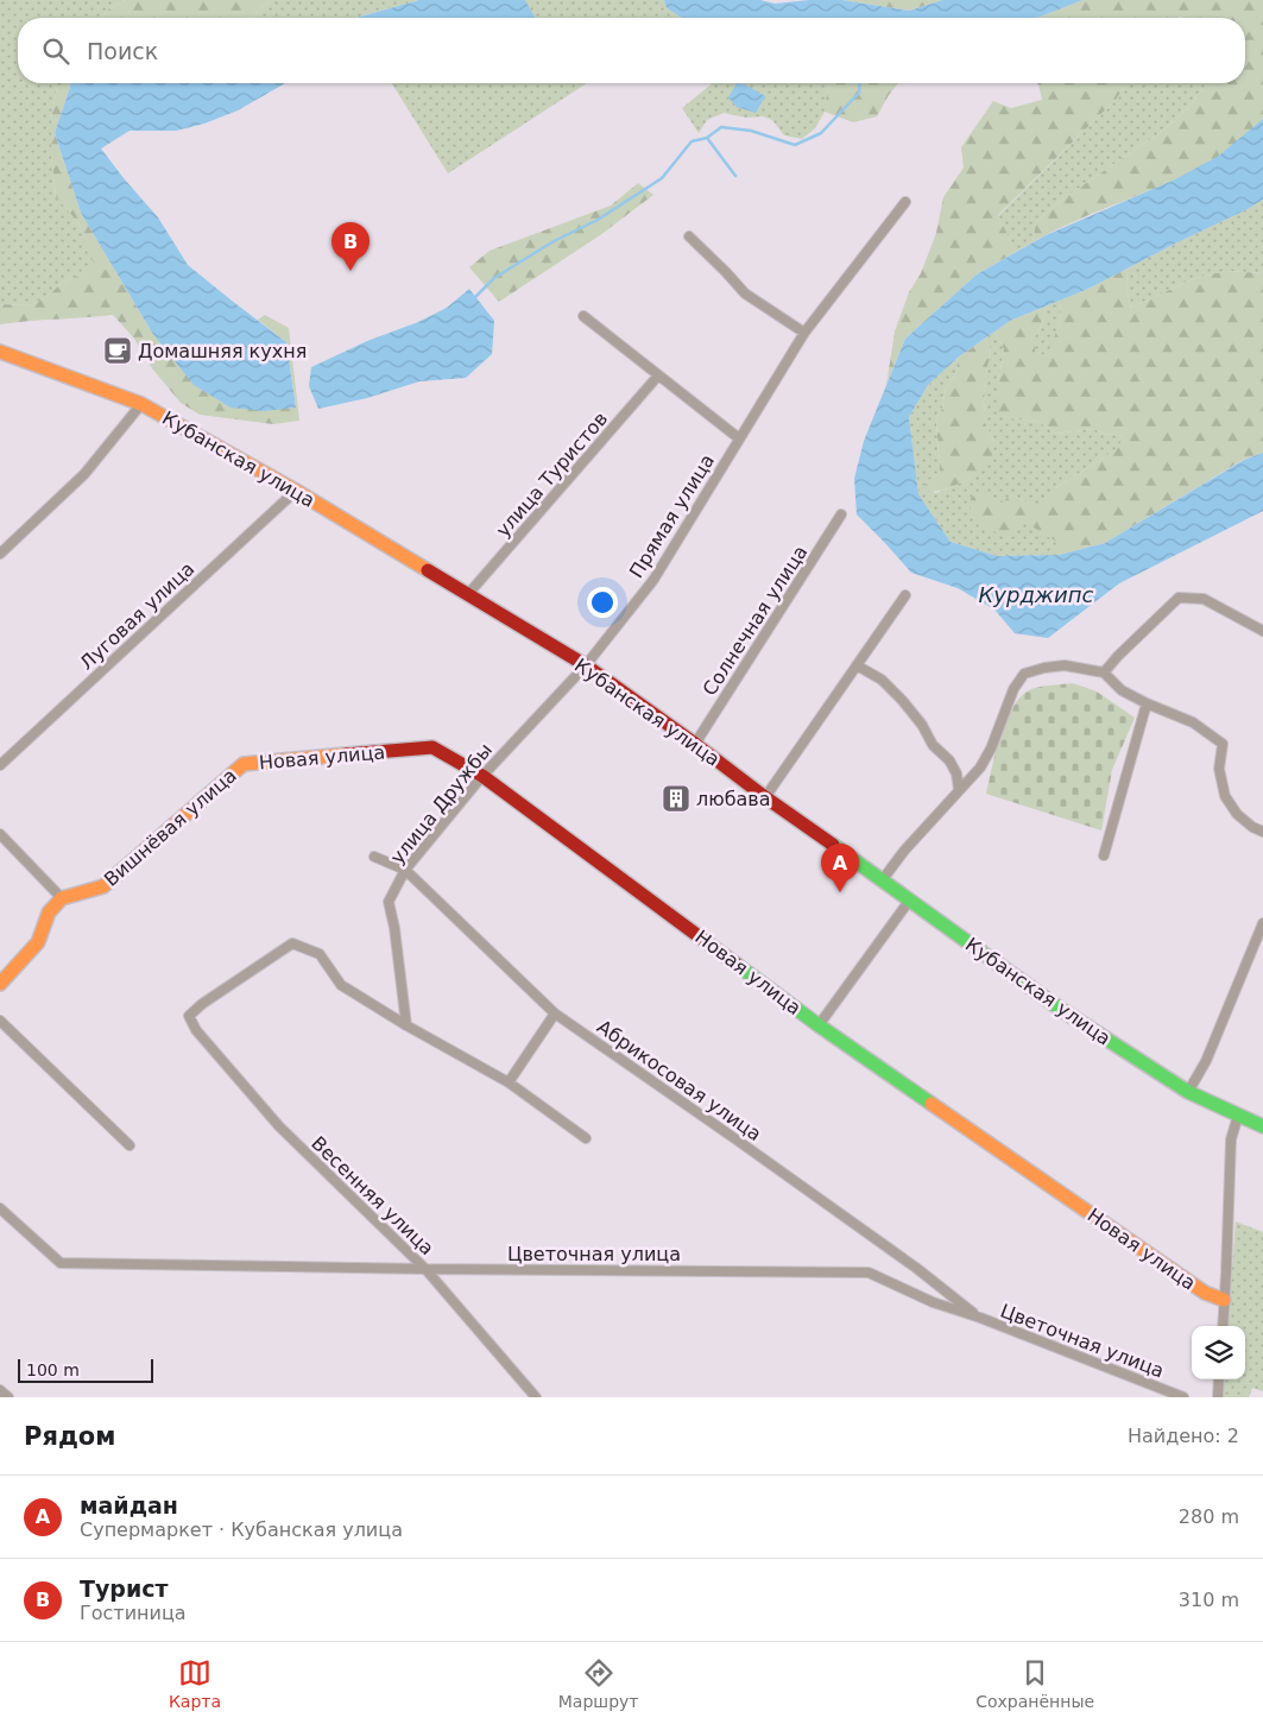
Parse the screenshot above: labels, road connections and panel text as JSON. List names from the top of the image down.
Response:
{
  "streets": {
    "main road": ["Кубанская улица", "Новая улица", "Вишнёвая улица"],
    "street": [
      "улица Туристов",
      "Прямая улица",
      "Луговая улица",
      "Солнечная улица",
      "улица Дружбы",
      "Абрикосовая улица",
      "Весенняя улица",
      "Цветочная улица"
    ]
  },
  "crossings": [
    ["Кубанская улица", "улица Туристов"],
    ["Кубанская улица", "Прямая улица"],
    ["Кубанская улица", "Луговая улица"],
    ["Кубанская улица", "Солнечная улица"],
    ["Кубанская улица", "улица Дружбы"],
    ["Прямая улица", "улица Дружбы"],
    ["Новая улица", "улица Дружбы"],
    ["Новая улица", "Вишнёвая улица"],
    ["улица Дружбы", "Абрикосовая улица"],
    ["улица Дружбы", "Весенняя улица"],
    ["Абрикосовая улица", "Цветочная улица"],
    ["Весенняя улица", "Цветочная улица"]
  ],
  "water": ["Курджипс"],
  "places": {
    "cafe": ["Домашняя кухня"],
    "building": ["любава"]
  },
  "scale_bar": "100 m",
  "page": {
    "search": "Поиск",
    "pins": ["B", "A"],
    "scale": "100 m",
    "heading": ["Рядом", "Найдено: 2"],
    "list": [
      {
        "mark": "A",
        "name": "майдан",
        "note": "Супермаркет · Кубанская улица",
        "value": "280 m"
      },
      {
        "mark": "B",
        "name": "Турист",
        "note": "Гостиница",
        "value": "310 m"
      }
    ],
    "nav": ["Карта", "Маршрут", "Сохранённые"]
  }
}
